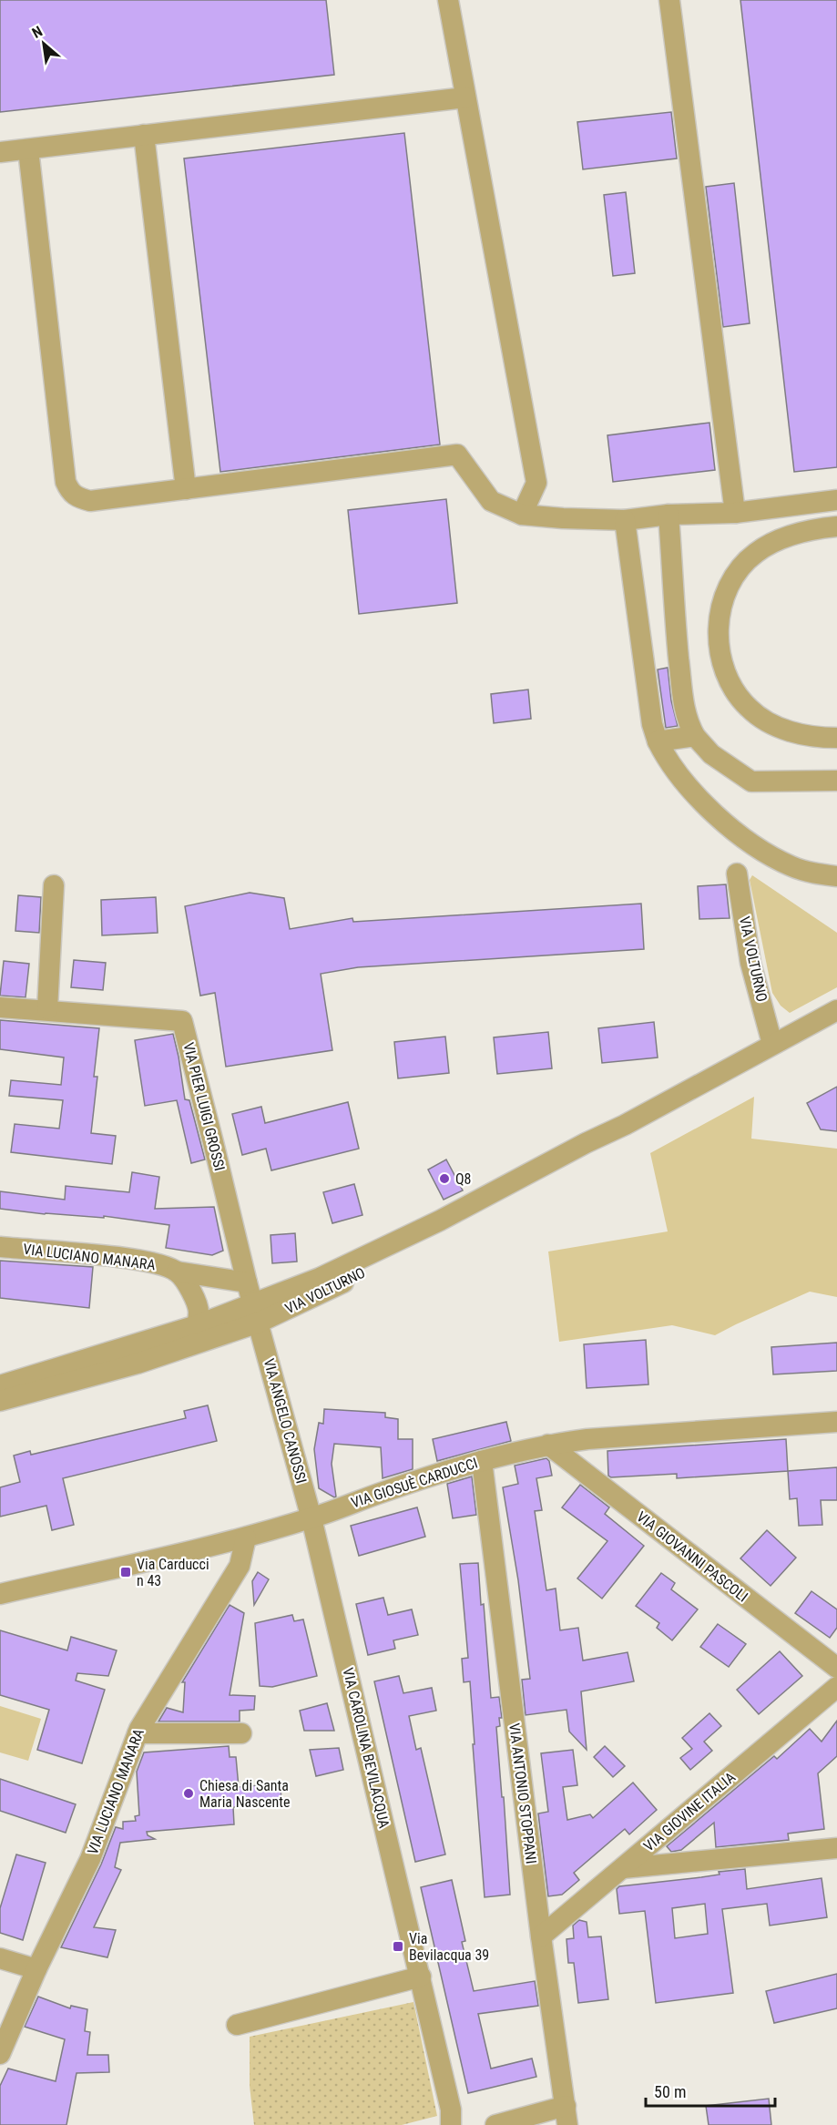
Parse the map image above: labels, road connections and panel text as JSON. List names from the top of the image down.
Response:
{
  "streets": {
    "street": [
      "VIA VOLTURNO",
      "VIA PIER LUIGI GROSSI",
      "VIA LUCIANO MANARA",
      "VIA ANGELO CANOSSI",
      "VIA GIOSUÈ CARDUCCI",
      "VIA GIOVANNI PASCOLI",
      "VIA CAROLINA BEVILACQUA",
      "VIA ANTONIO STOPPANI",
      "VIA GIOVINE ITALIA"
    ]
  },
  "crossings": [
    ["VIA VOLTURNO", "VIA PIER LUIGI GROSSI"],
    ["VIA VOLTURNO", "VIA LUCIANO MANARA"],
    ["VIA VOLTURNO", "VIA ANGELO CANOSSI"],
    ["VIA PIER LUIGI GROSSI", "VIA LUCIANO MANARA"],
    ["VIA PIER LUIGI GROSSI", "VIA ANGELO CANOSSI"],
    ["VIA LUCIANO MANARA", "VIA GIOSUÈ CARDUCCI"],
    ["VIA ANGELO CANOSSI", "VIA GIOSUÈ CARDUCCI"],
    ["VIA ANGELO CANOSSI", "VIA CAROLINA BEVILACQUA"],
    ["VIA GIOSUÈ CARDUCCI", "VIA GIOVANNI PASCOLI"],
    ["VIA GIOSUÈ CARDUCCI", "VIA CAROLINA BEVILACQUA"],
    ["VIA GIOSUÈ CARDUCCI", "VIA ANTONIO STOPPANI"],
    ["VIA ANTONIO STOPPANI", "VIA GIOVINE ITALIA"]
  ],
  "places": {
    "other": ["Q8", "Chiesa di Santa Maria Nascente"],
    "transit": ["Via Carducci n 43", "Via Bevilacqua 39"]
  },
  "scale_bar": "50 m",
  "north": "top left"
}
